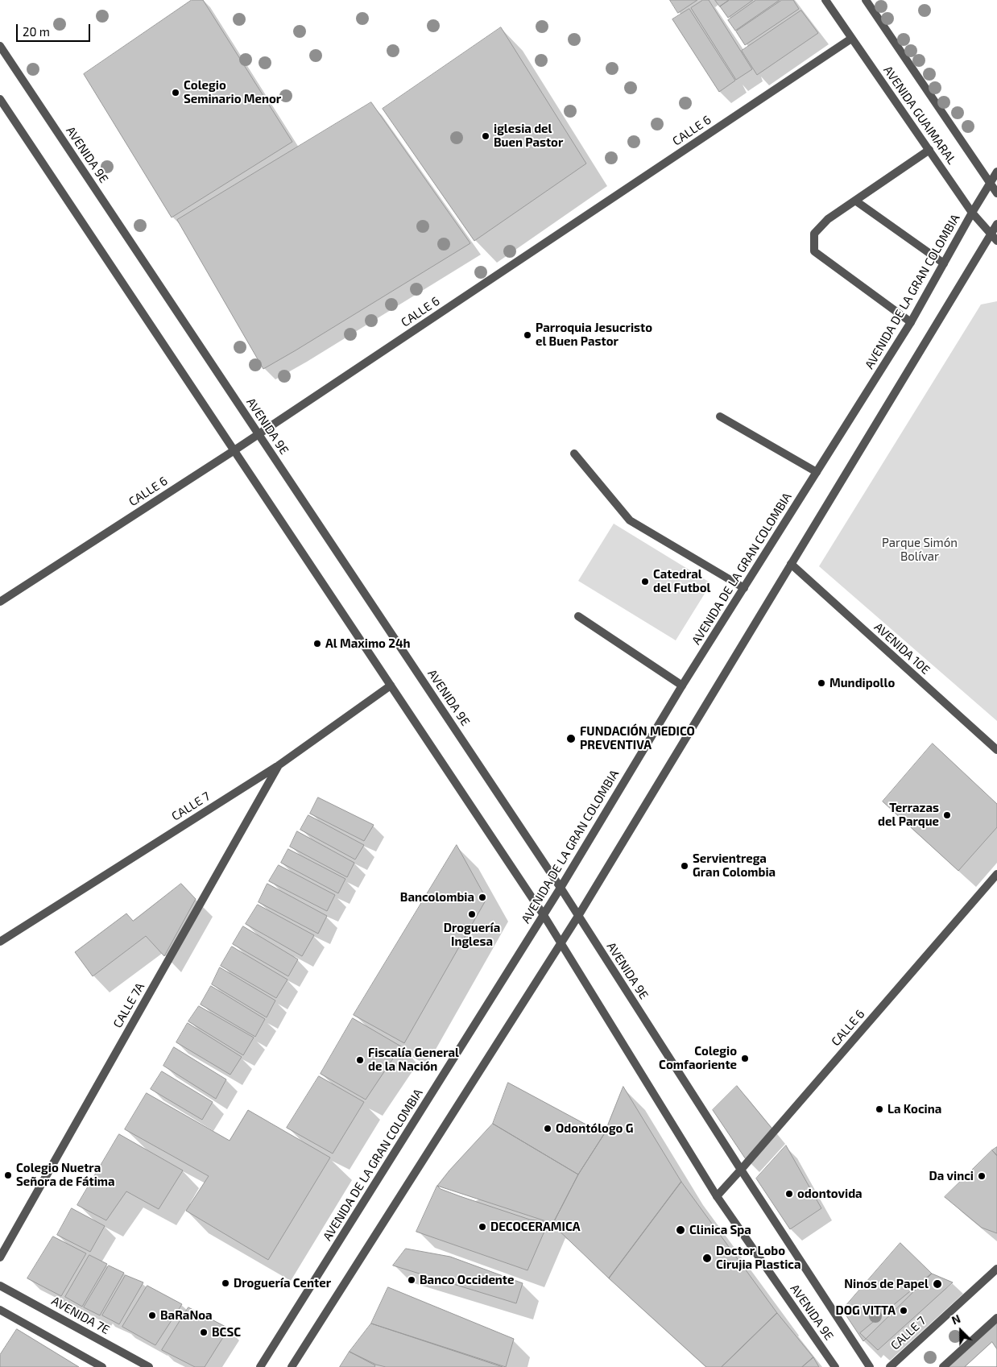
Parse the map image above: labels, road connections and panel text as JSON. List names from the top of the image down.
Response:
{
  "streets": {
    "street": [
      "AVENIDA GUAIMARAL",
      "CALLE 6",
      "AVENIDA 9E",
      "AVENIDA DE LA GRAN COLOMBIA",
      "AVENIDA 10E",
      "CALLE 7",
      "CALLE 7A",
      "AVENIDA 7E"
    ]
  },
  "crossings": [
    ["AVENIDA GUAIMARAL", "CALLE 6"],
    ["AVENIDA GUAIMARAL", "AVENIDA DE LA GRAN COLOMBIA"],
    ["CALLE 6", "AVENIDA 9E"],
    ["AVENIDA 9E", "AVENIDA DE LA GRAN COLOMBIA"],
    ["AVENIDA 9E", "CALLE 7"],
    ["CALLE 7", "CALLE 7A"]
  ],
  "parks": ["Parque Simón Bolívar"],
  "places": [
    "Colegio Seminario Menor",
    "iglesia del Buen Pastor",
    "Parroquia Jesucristo el Buen Pastor",
    "Catedral del Futbol",
    "Al Maximo 24h",
    "Mundipollo",
    "FUNDACIÓN MEDICO PREVENTIVA",
    "Terrazas del Parque",
    "Servientrega Gran Colombia",
    "Bancolombia",
    "Droguería Inglesa",
    "Colegio Comfaoriente",
    "Fiscalía General de la Nación",
    "La Kocina",
    "Odontólogo G",
    "Colegio Nuetra Señora de Fátima",
    "Da vinci",
    "odontovida",
    "DECOCERAMICA",
    "Clinica Spa",
    "Doctor Lobo Cirujia Plastica",
    "Banco Occidente",
    "Droguería Center",
    "Ninos de Papel",
    "DOG VITTA",
    "BaRaNoa",
    "BCSC"
  ],
  "scale_bar": "20 m",
  "north": "top left"
}
